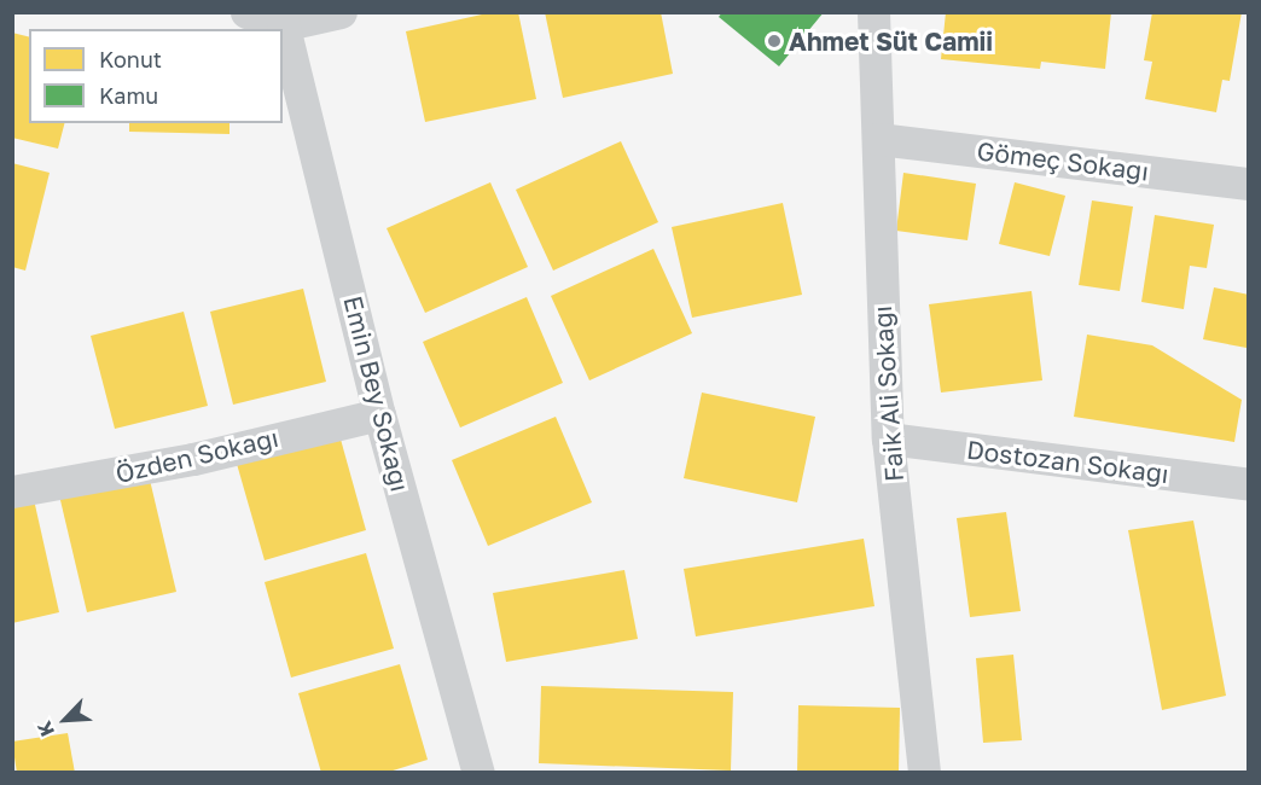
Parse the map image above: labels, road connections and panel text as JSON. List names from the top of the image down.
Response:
{
  "streets": {
    "street": [
      "Gömeç Sokağı",
      "Emin Bey Sokağı",
      "Faik Ali Sokağı",
      "Özden Sokağı",
      "Dostozan Sokağı"
    ]
  },
  "crossings": [
    ["Gömeç Sokağı", "Faik Ali Sokağı"],
    ["Emin Bey Sokağı", "Özden Sokağı"],
    ["Faik Ali Sokağı", "Dostozan Sokağı"]
  ],
  "places": ["Ahmet Süt Camii"],
  "legend": ["Konut", "Kamu"],
  "north": "bottom left"
}
